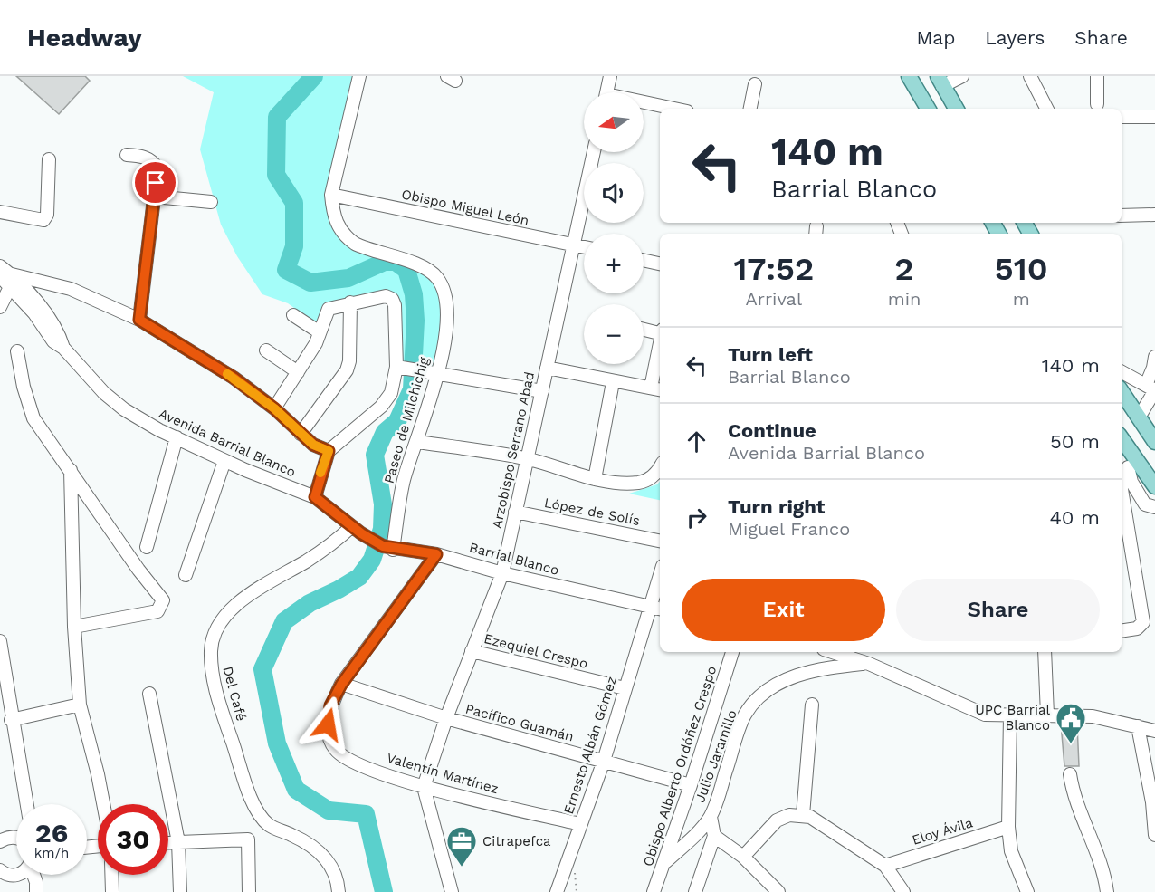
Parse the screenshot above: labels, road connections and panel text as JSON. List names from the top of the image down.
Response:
{
  "streets": {
    "street": [
      "Obispo Miguel León",
      "Paseo de Milchichig",
      "Avenida Barrial Blanco",
      "Arzobispo Serrano Abad",
      "López de Solís",
      "Barrial Blanco",
      "Ezequiel Crespo",
      "Del Café",
      "Pacífico Guamán",
      "Ernesto Albán Gómez",
      "Julio Jaramillo",
      "Obispo Alberto Ordóñez Crespo",
      "Valentín Martínez",
      "Eloy Ávila"
    ]
  },
  "crossings": [
    ["Obispo Miguel León", "Paseo de Milchichig"],
    ["Obispo Miguel León", "Arzobispo Serrano Abad"],
    ["Paseo de Milchichig", "Barrial Blanco"],
    ["Avenida Barrial Blanco", "Barrial Blanco"],
    ["Avenida Barrial Blanco", "Del Café"],
    ["Arzobispo Serrano Abad", "López de Solís"],
    ["Arzobispo Serrano Abad", "Barrial Blanco"],
    ["Arzobispo Serrano Abad", "Ezequiel Crespo"],
    ["Arzobispo Serrano Abad", "Pacífico Guamán"],
    ["Arzobispo Serrano Abad", "Valentín Martínez"],
    ["Barrial Blanco", "Del Café"],
    ["Barrial Blanco", "Ernesto Albán Gómez"],
    ["Barrial Blanco", "Valentín Martínez"],
    ["Ezequiel Crespo", "Ernesto Albán Gómez"],
    ["Pacífico Guamán", "Ernesto Albán Gómez"],
    ["Pacífico Guamán", "Obispo Alberto Ordóñez Crespo"],
    ["Pacífico Guamán", "Valentín Martínez"],
    ["Ernesto Albán Gómez", "Valentín Martínez"],
    ["Julio Jaramillo", "Obispo Alberto Ordóñez Crespo"]
  ],
  "places": {
    "public building": ["UPC Barrial Blanco"],
    "office": ["Citrapefca"]
  },
  "north": "left",
  "page": {
    "header": "Headway",
    "nav": ["Map", "Layers", "Share"],
    "map_buttons": ["+", "−"],
    "turn": ["140 m", "Barrial Blanco"],
    "eta": [
      "17:52",
      "Arrival",
      "2",
      "min",
      "510",
      "m"
    ],
    "list": [
      {
        "name": "Turn left",
        "note": "Barrial Blanco",
        "value": "140 m"
      },
      {
        "name": "Continue",
        "note": "Avenida Barrial Blanco",
        "value": "50 m"
      },
      {
        "name": "Turn right",
        "note": "Miguel Franco",
        "value": "40 m"
      }
    ],
    "buttons": ["Exit", "Share"],
    "speed": "26 km/h",
    "limit": "30"
  }
}
